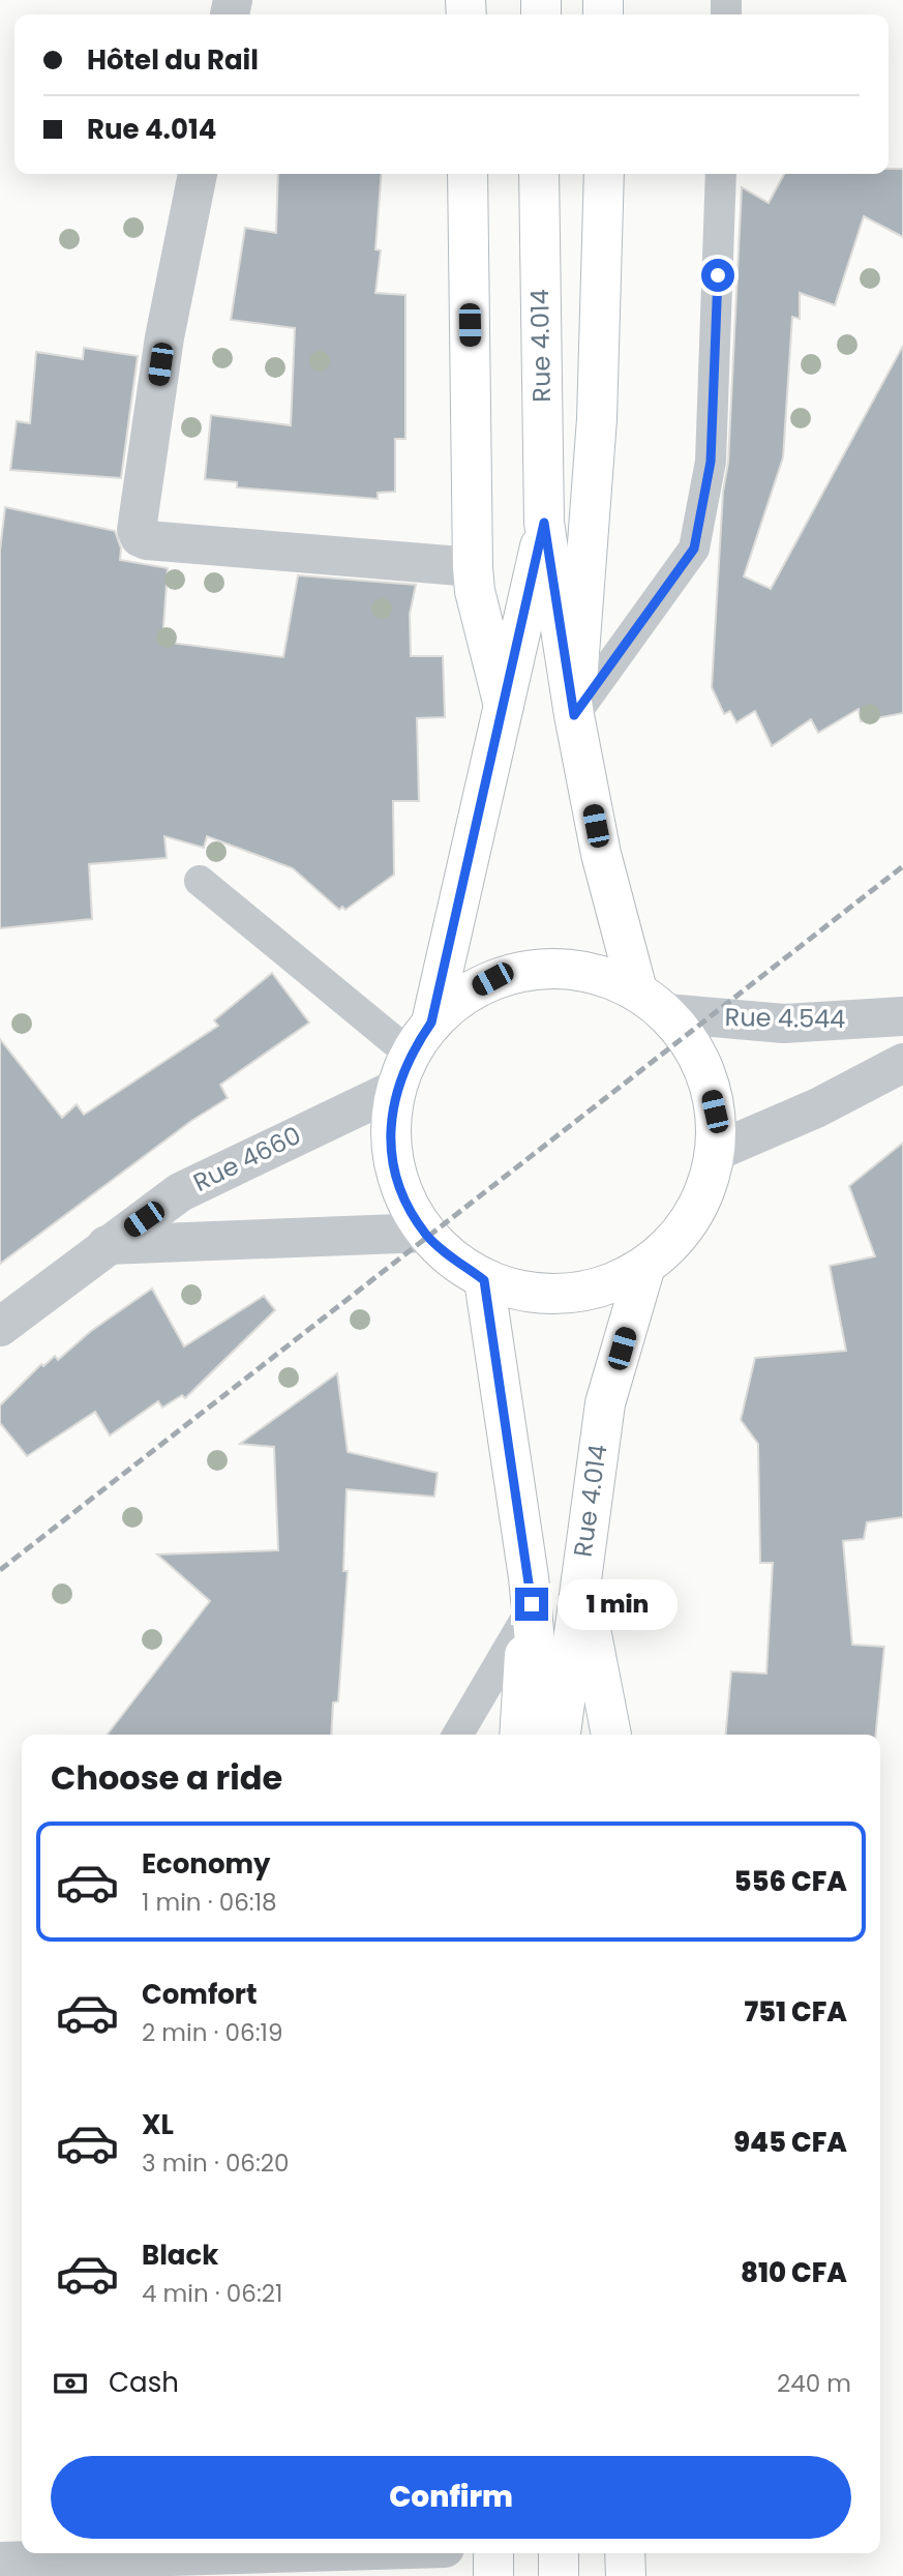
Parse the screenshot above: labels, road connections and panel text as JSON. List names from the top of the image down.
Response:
{
  "streets": {
    "main road": ["Rue 4.014"],
    "street": ["Rue 4.544", "Rue 4660"]
  },
  "crossings": [
    ["Rue 4.014", "Rue 4.544"],
    ["Rue 4.014", "Rue 4660"]
  ],
  "page": {
    "banner": ["Hôtel du Rail", "Rue 4.014"],
    "bubble": "1 min",
    "heading": "Choose a ride",
    "list": [
      {
        "name": "Economy",
        "note": "1 min · 06:18",
        "value": "556 CFA"
      },
      {
        "name": "Comfort",
        "note": "2 min · 06:19",
        "value": "751 CFA"
      },
      {
        "name": "XL",
        "note": "3 min · 06:20",
        "value": "945 CFA"
      },
      {
        "name": "Black",
        "note": "4 min · 06:21",
        "value": "810 CFA"
      }
    ],
    "pay": ["Cash", "240 m"],
    "buttons": "Confirm"
  }
}
